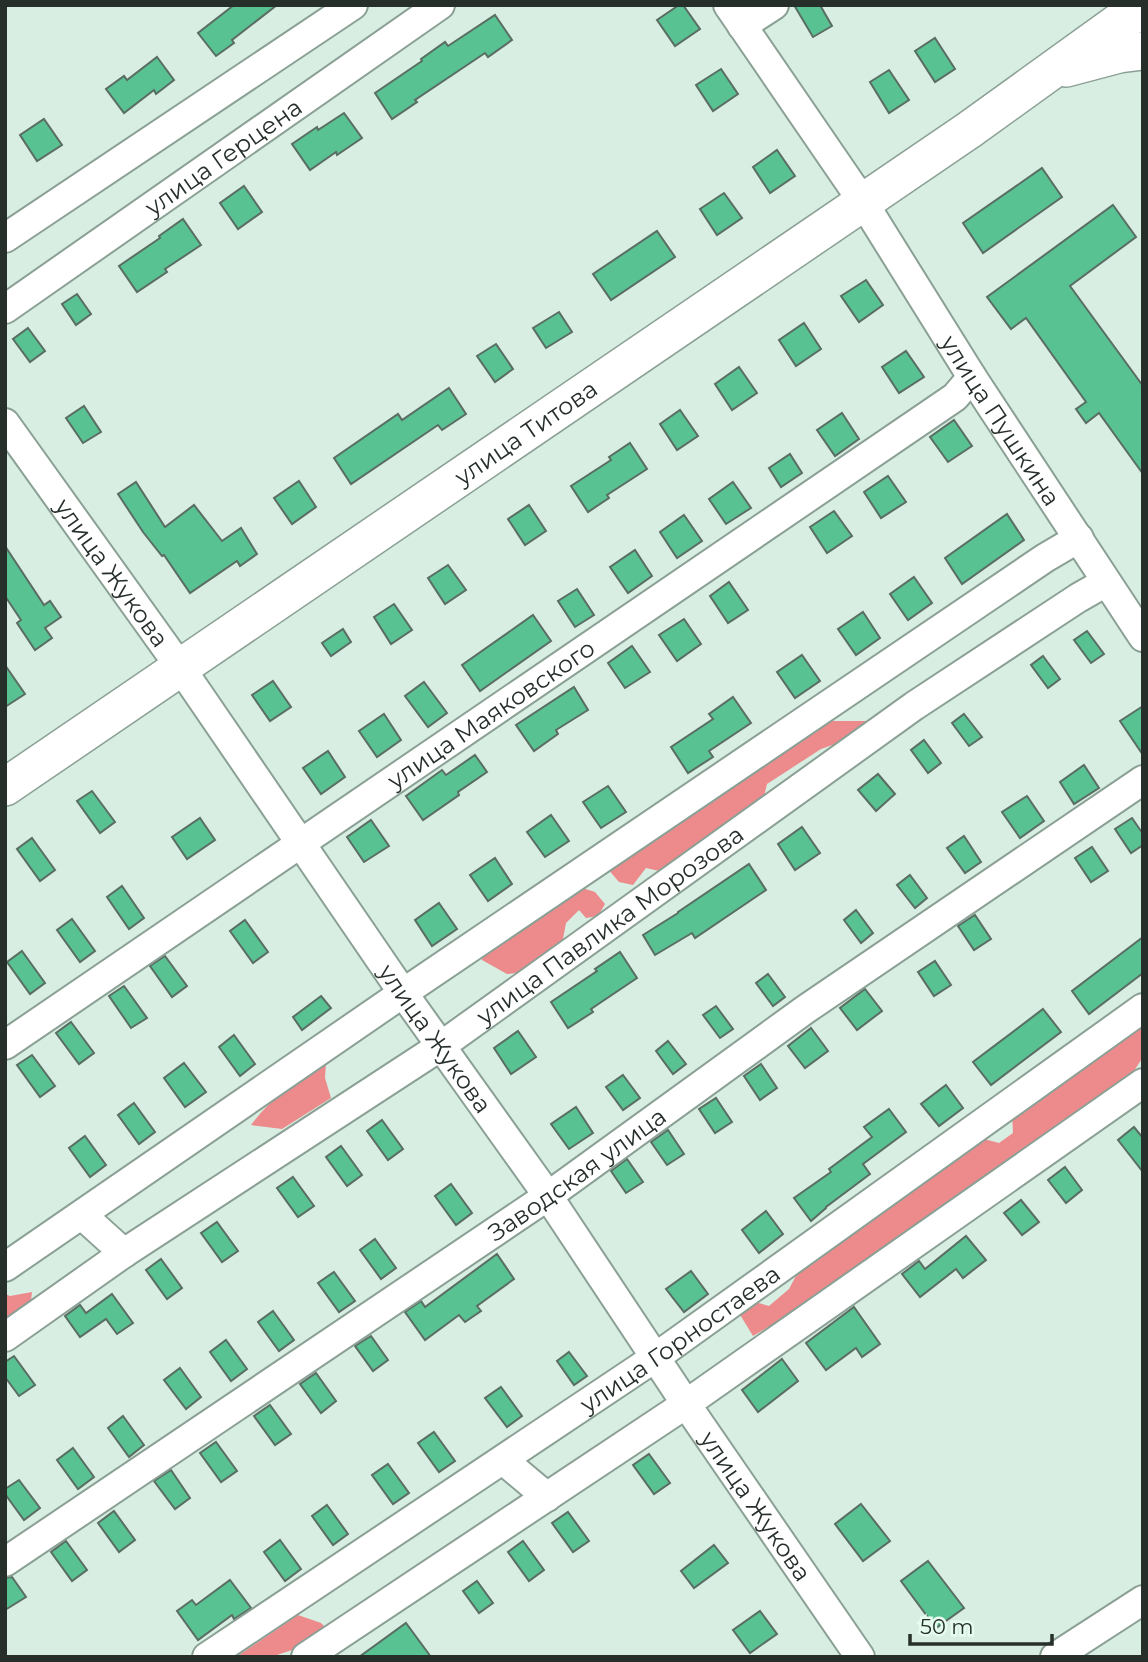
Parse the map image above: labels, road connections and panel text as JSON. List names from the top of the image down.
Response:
{
  "streets": {
    "main road": ["улица Титова"],
    "street": [
      "улица Герцена",
      "улица Пушкина",
      "улица Жукова",
      "улица Маяковского",
      "улица Павлика Морозова",
      "Заводская улица",
      "улица Горностаева"
    ]
  },
  "crossings": [
    ["улица Пушкина", "улица Титова"],
    ["улица Пушкина", "улица Маяковского"],
    ["улица Пушкина", "улица Павлика Морозова"],
    ["улица Титова", "улица Жукова"],
    ["улица Жукова", "улица Маяковского"],
    ["улица Жукова", "улица Павлика Морозова"],
    ["улица Жукова", "Заводская улица"],
    ["улица Жукова", "улица Горностаева"]
  ],
  "scale_bar": "50 m"
}
